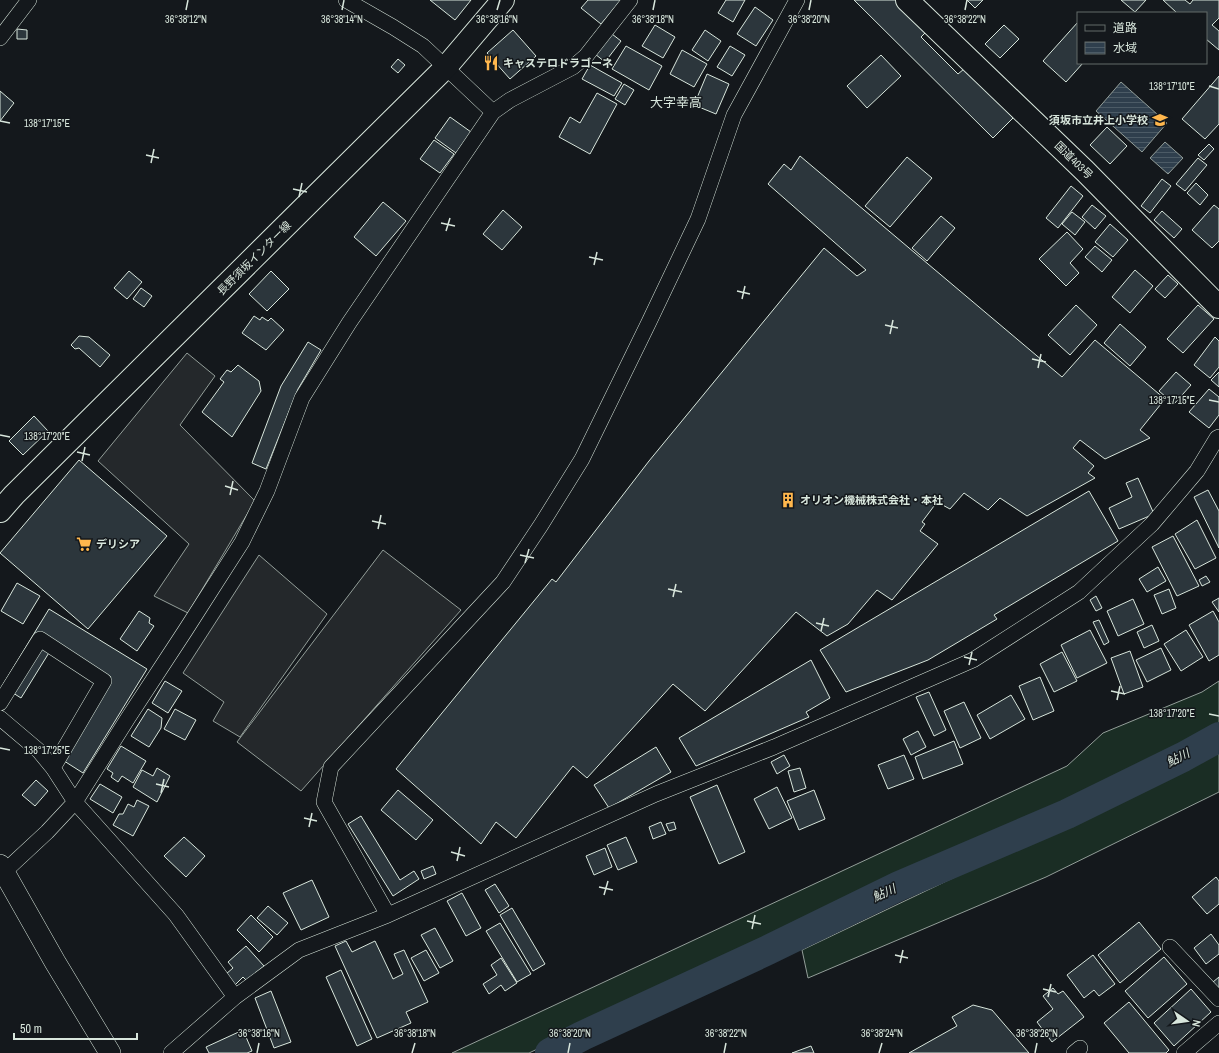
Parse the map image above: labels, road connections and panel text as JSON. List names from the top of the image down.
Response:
{
  "streets": {
    "main road": ["国道403号", "長野須坂インター線"]
  },
  "districts": ["大字幸高"],
  "water": ["鮎川"],
  "places": {
    "restaurant": ["キャステロドラゴーネ"],
    "school or university": ["須坂市立井上小学校"],
    "building": ["オリオン機械株式会社・本社"],
    "supermarket": ["デリシア"]
  },
  "legend": ["道路", "水域"],
  "scale_bar": "50 m",
  "north": "right",
  "coordinates": [
    "36°38'12\"N",
    "36°38'14\"N",
    "36°38'16\"N",
    "36°38'18\"N",
    "36°38'20\"N",
    "36°38'22\"N",
    "138°17'10\"E",
    "138°17'15\"E",
    "138°17'20\"E",
    "138°17'25\"E",
    "36°38'24\"N",
    "36°38'26\"N"
  ]
}
